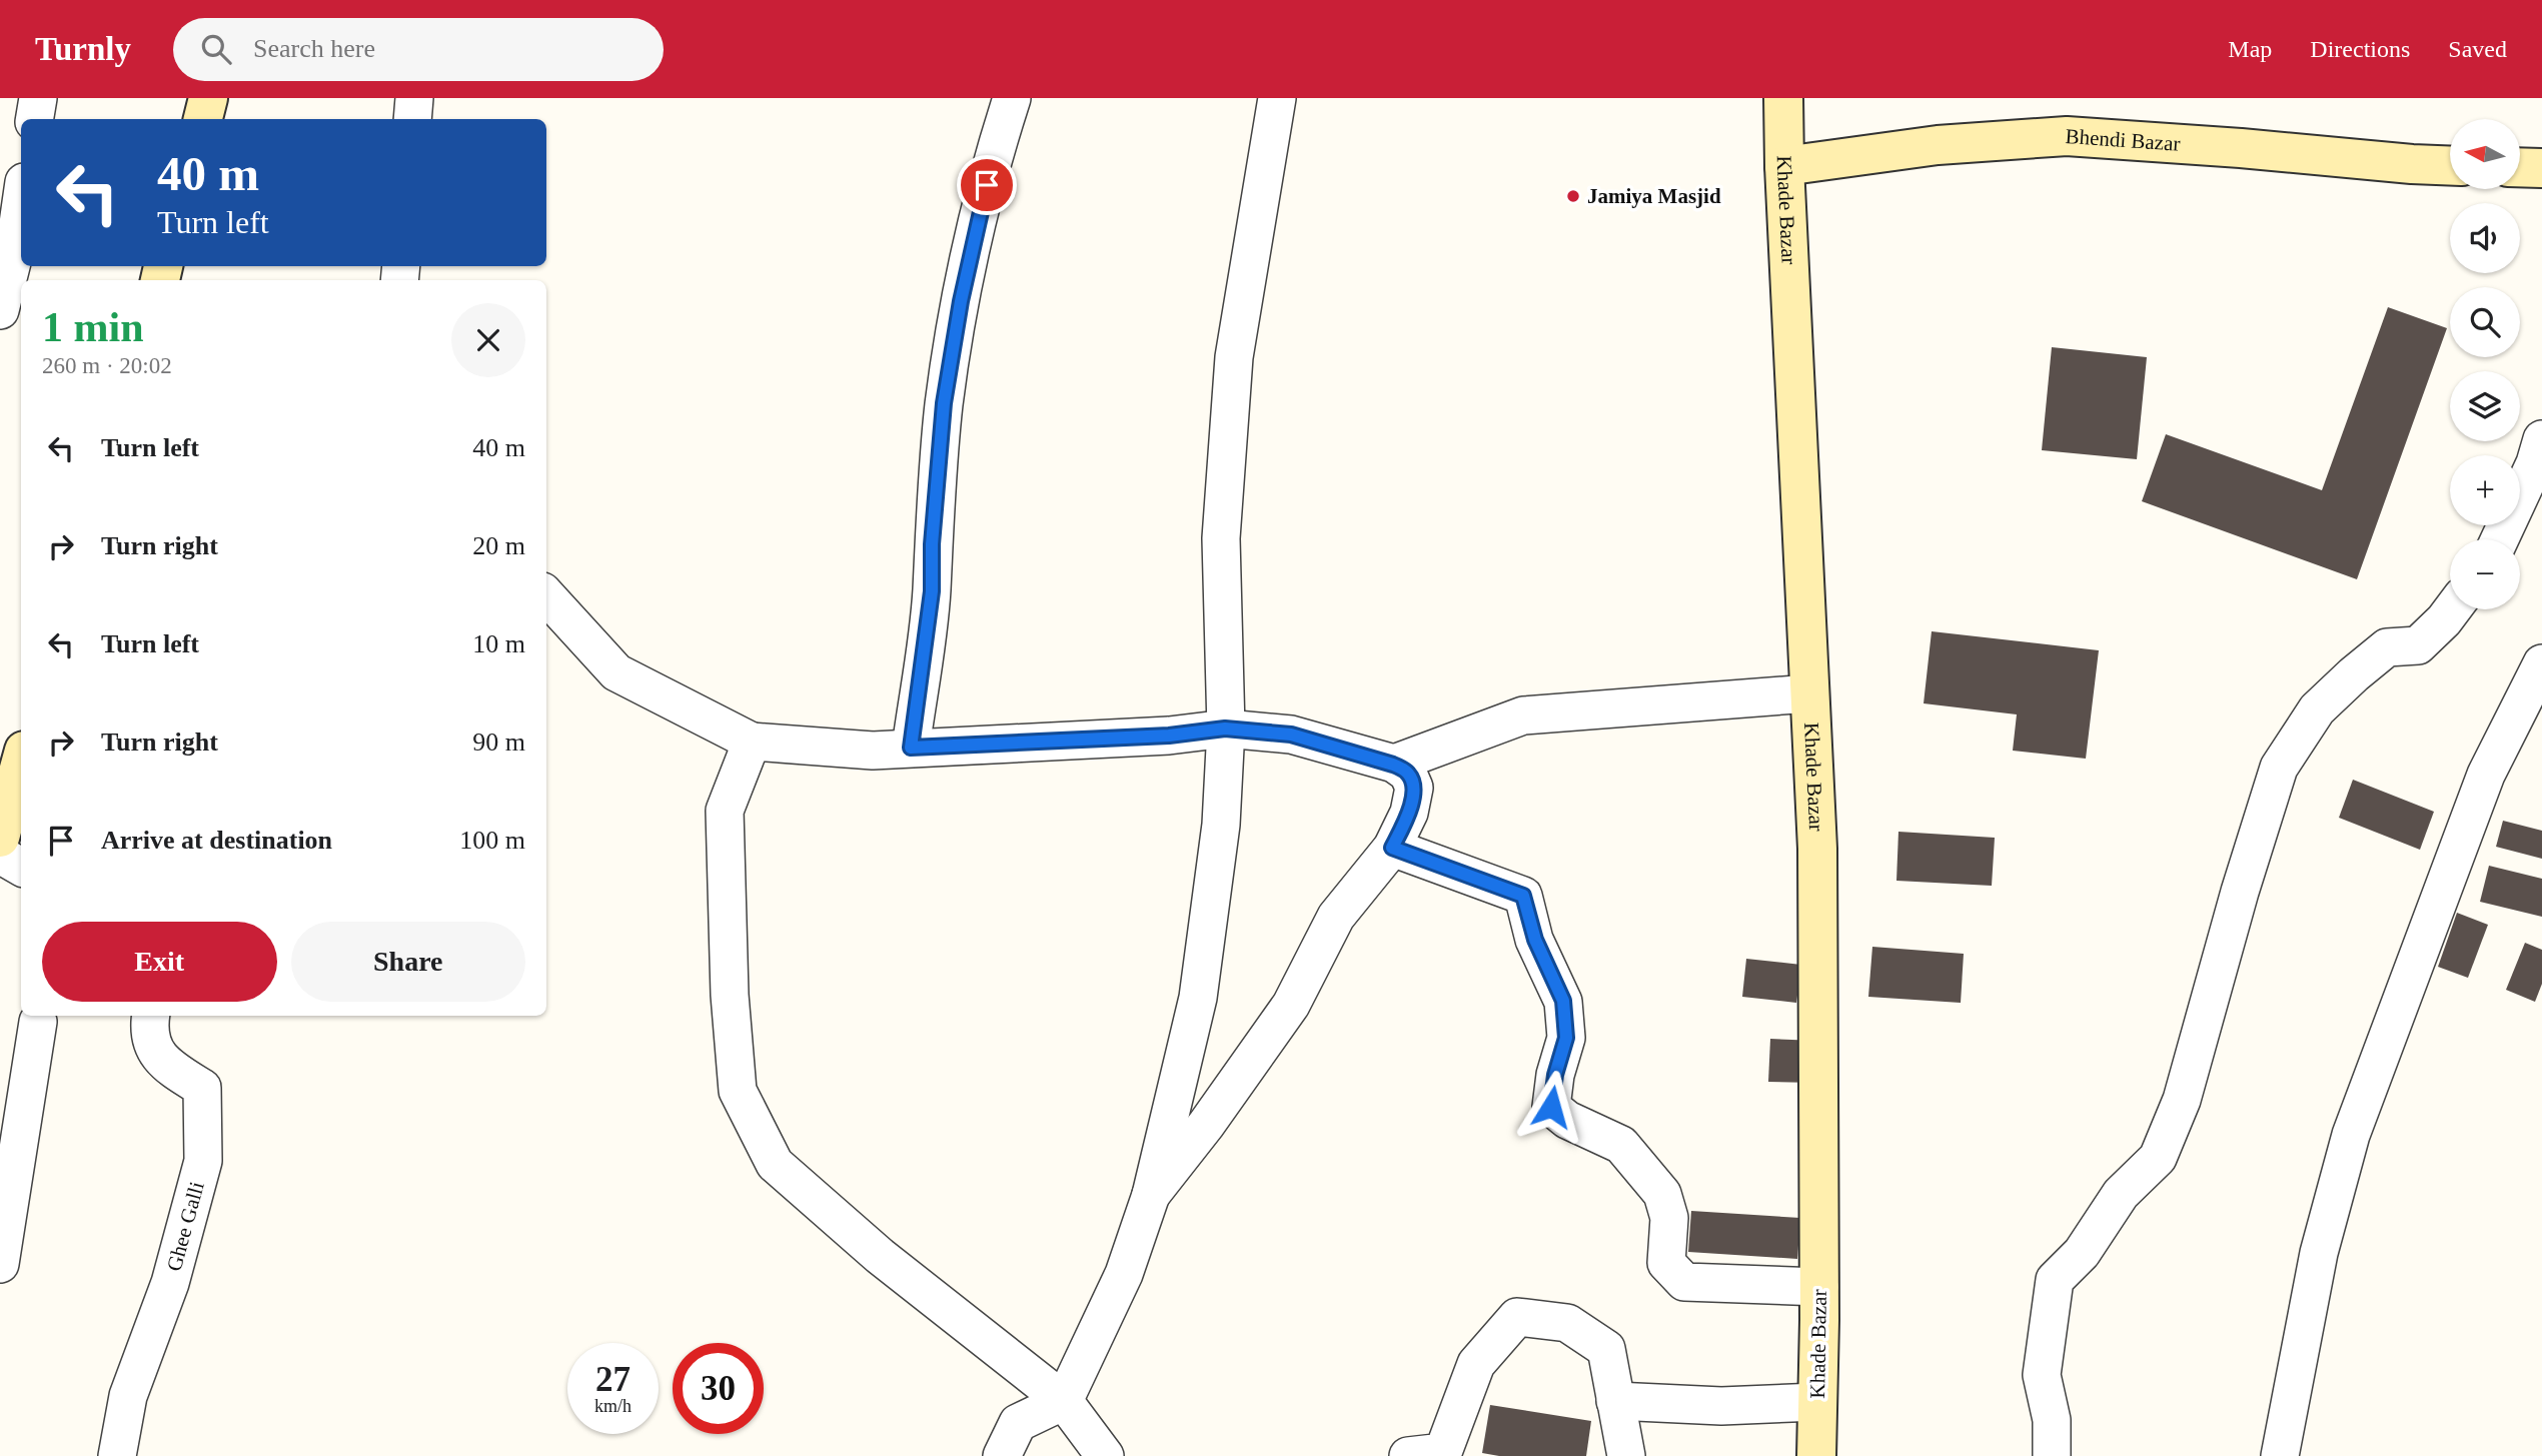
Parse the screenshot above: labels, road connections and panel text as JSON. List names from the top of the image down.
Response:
{
  "streets": {
    "main road": ["Bhendi Bazar", "Khade Bazar"],
    "street": ["Ghee Galli"]
  },
  "crossings": [
    ["Bhendi Bazar", "Khade Bazar"]
  ],
  "places": ["Jamiya Masjid"],
  "north": "left",
  "page": {
    "header": "Turnly",
    "search": "Search here",
    "nav": ["Map", "Directions", "Saved"],
    "map_buttons": ["+", "−"],
    "turn": ["40 m", "Turn left"],
    "heading": ["1 min", "260 m · 20:02"],
    "list": [
      {
        "name": "Turn left",
        "value": "40 m"
      },
      {
        "name": "Turn right",
        "value": "20 m"
      },
      {
        "name": "Turn left",
        "value": "10 m"
      },
      {
        "name": "Turn right",
        "value": "90 m"
      },
      {
        "name": "Arrive at destination",
        "value": "100 m"
      }
    ],
    "buttons": ["Exit", "Share"],
    "speed": "27 km/h",
    "limit": "30"
  }
}
